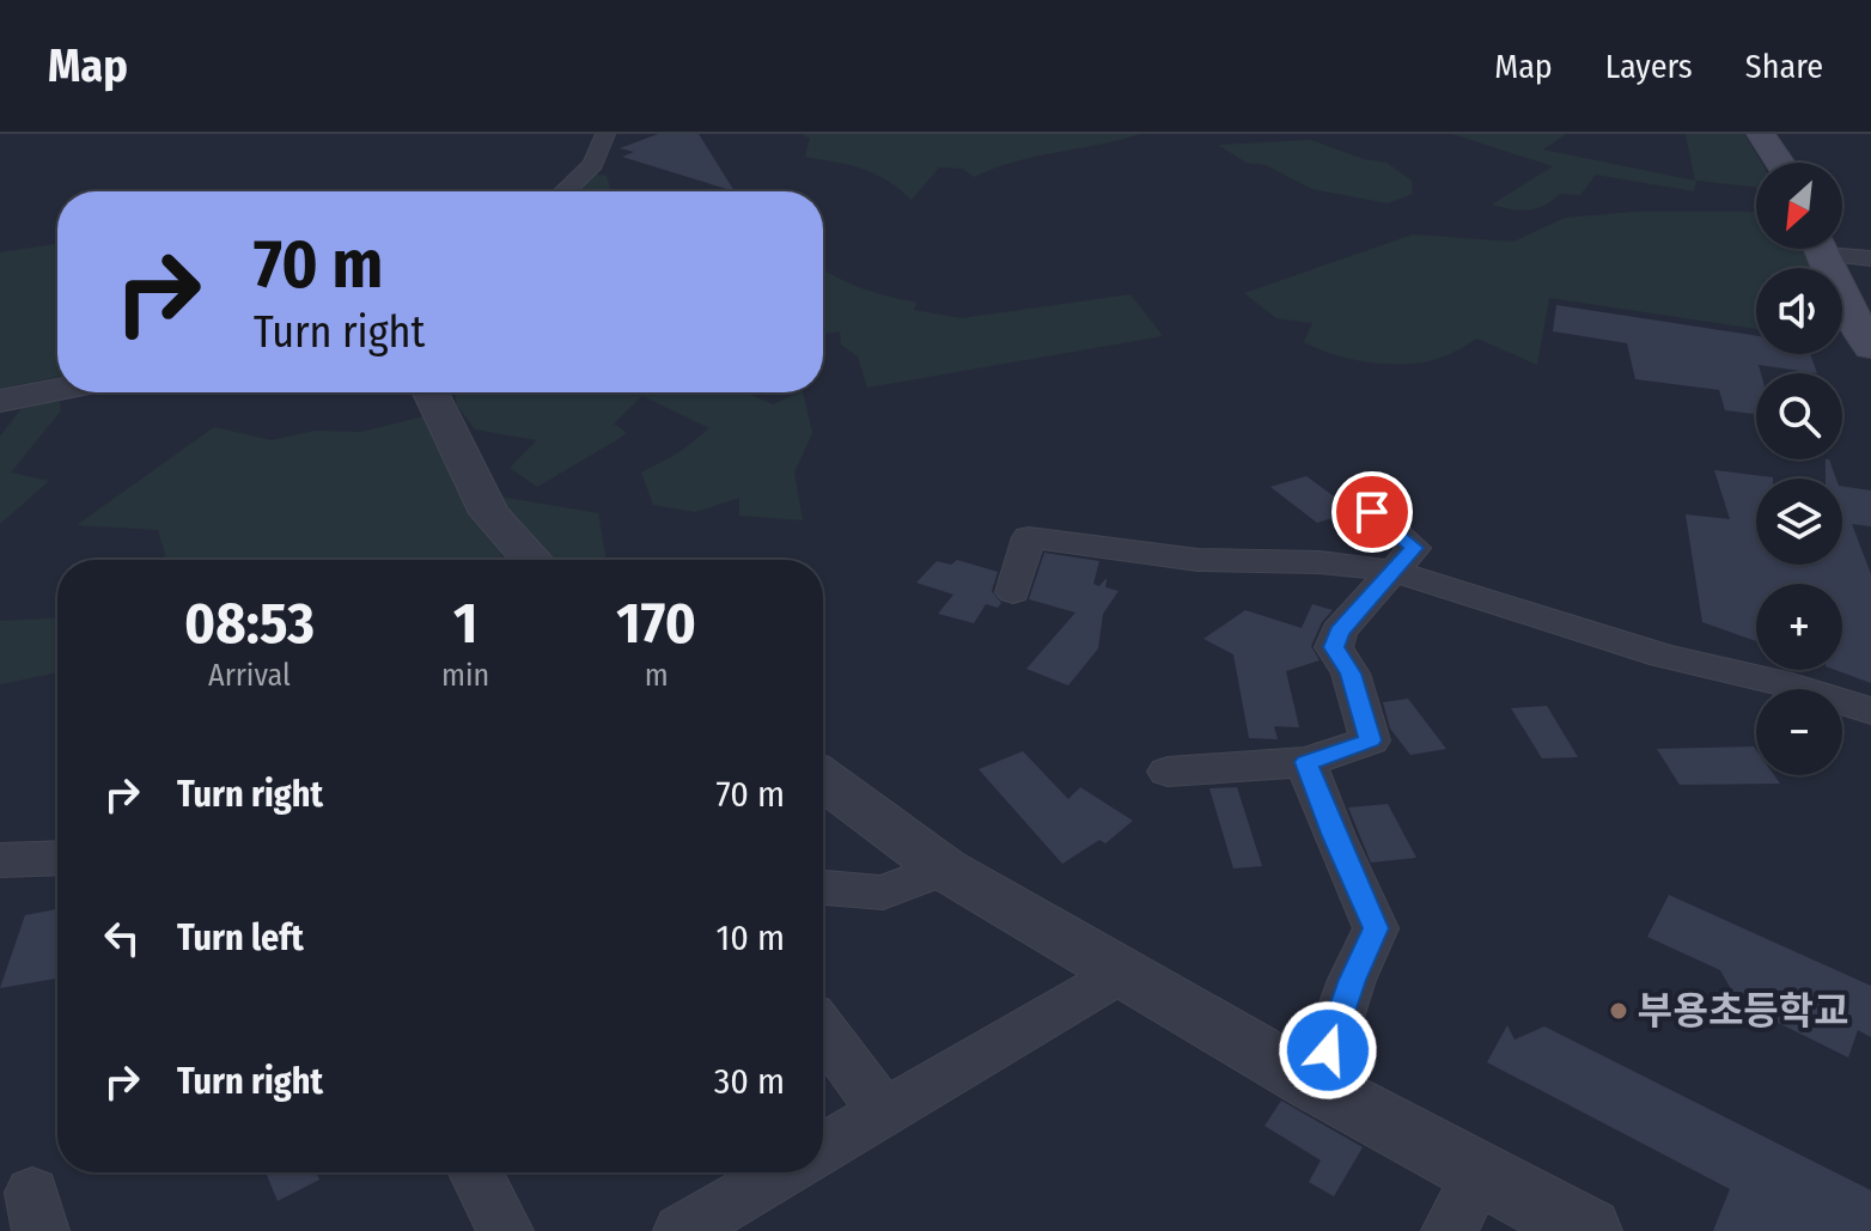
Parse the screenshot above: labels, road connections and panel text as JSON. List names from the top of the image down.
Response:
{
  "places": ["부용초등학교"],
  "north": "bottom left",
  "page": {
    "header": "Map",
    "nav": ["Map", "Layers", "Share"],
    "map_buttons": ["+", "−"],
    "turn": ["70 m", "Turn right"],
    "eta": [
      "08:53",
      "Arrival",
      "1",
      "min",
      "170",
      "m"
    ],
    "list": [
      {
        "name": "Turn right",
        "value": "70 m"
      },
      {
        "name": "Turn left",
        "value": "10 m"
      },
      {
        "name": "Turn right",
        "value": "30 m"
      }
    ]
  }
}
